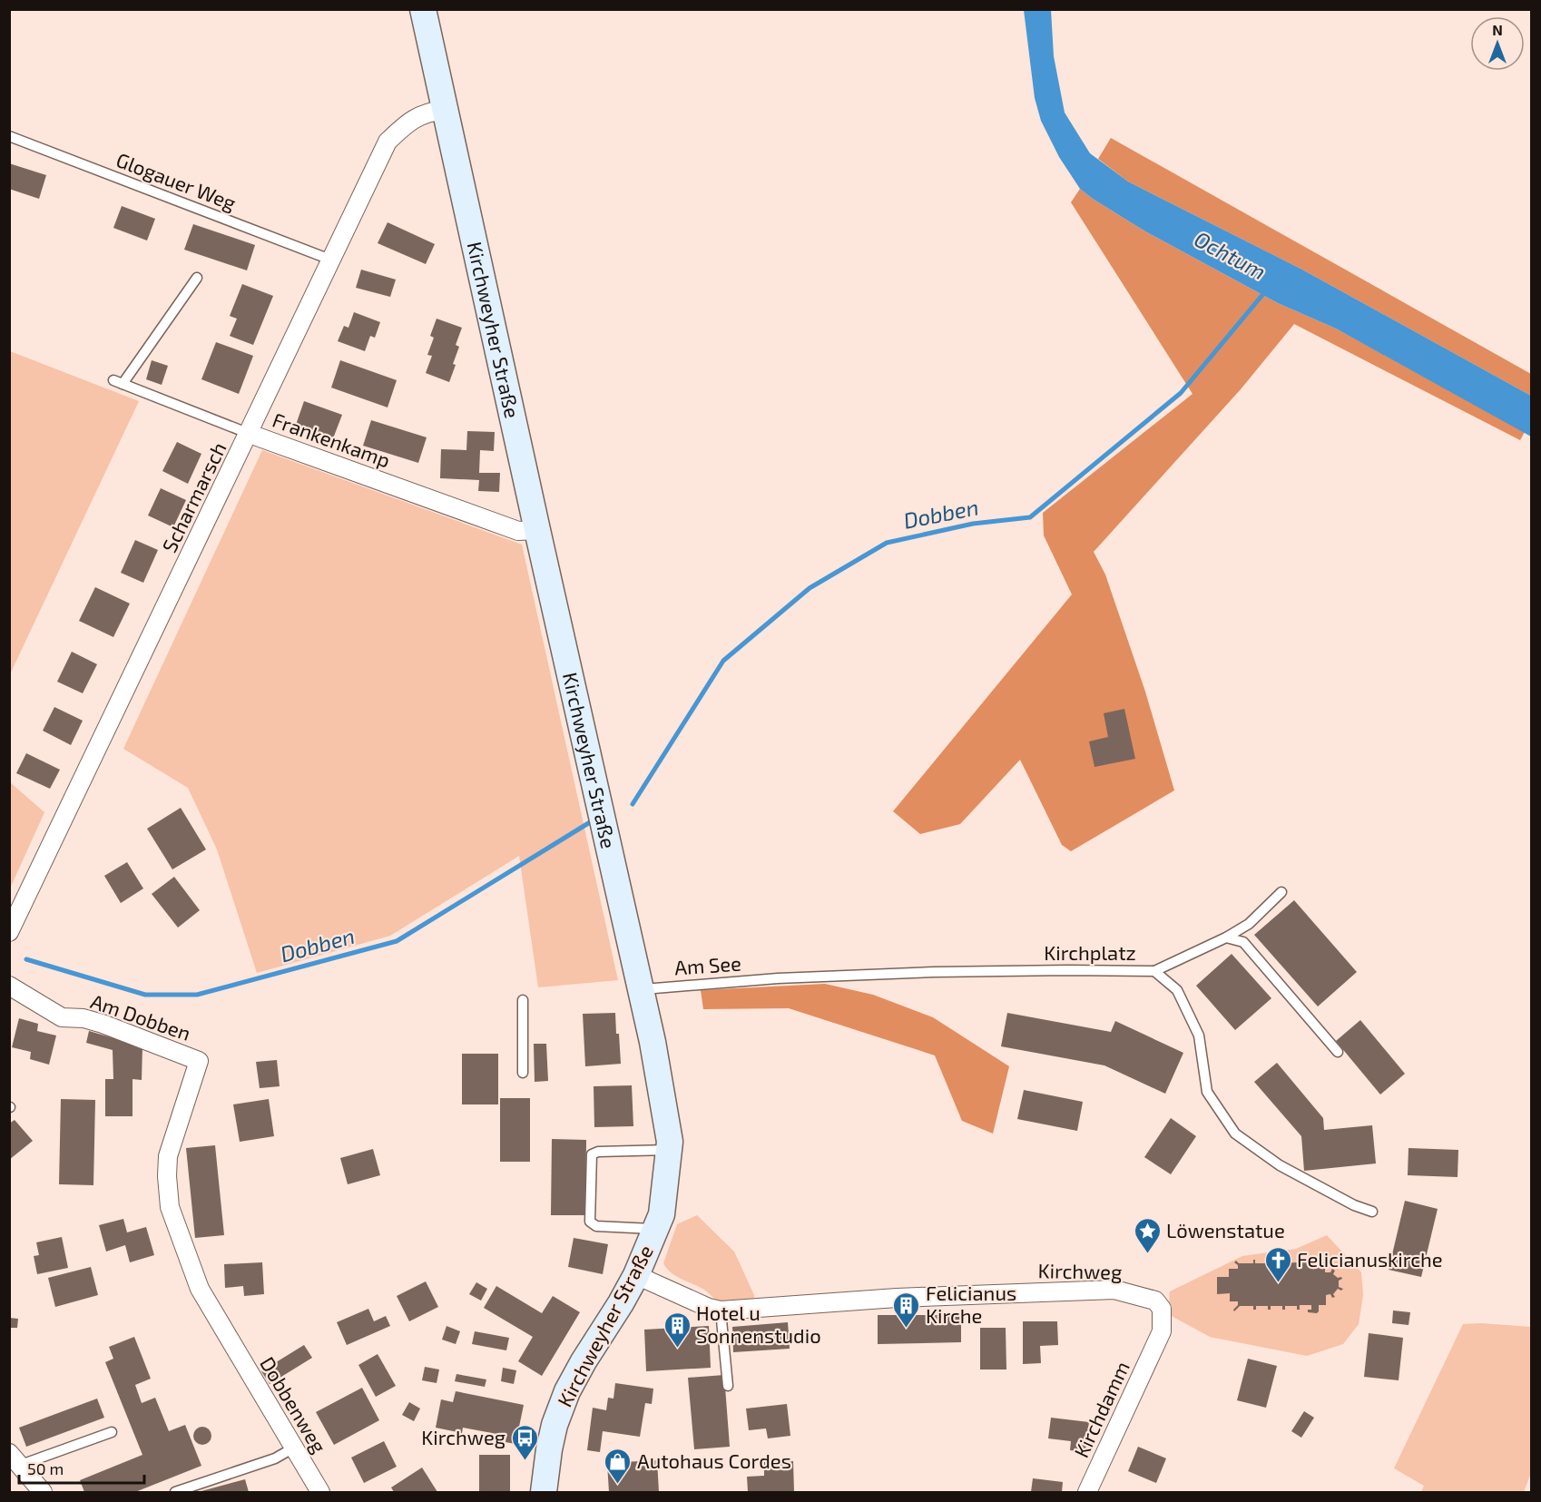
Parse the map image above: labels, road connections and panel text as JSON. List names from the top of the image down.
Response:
{
  "streets": {
    "main road": ["Kirchweyher Straße"],
    "street": [
      "Frankenkamp",
      "Scharmarsch",
      "Am Dobben",
      "Kirchweg",
      "Dobbenweg",
      "Kirchdamm"
    ],
    "lane": ["Glogauer Weg", "Kirchplatz", "Am See"]
  },
  "crossings": [
    ["Glogauer Weg", "Scharmarsch"],
    ["Kirchweyher Straße", "Frankenkamp"],
    ["Kirchweyher Straße", "Scharmarsch"],
    ["Kirchweyher Straße", "Am See"],
    ["Kirchweyher Straße", "Kirchweg"],
    ["Frankenkamp", "Scharmarsch"],
    ["Kirchplatz", "Am See"],
    ["Am Dobben", "Dobbenweg"],
    ["Kirchweg", "Kirchdamm"]
  ],
  "water": ["Ochtum", "Dobben"],
  "places": {
    "place": ["Löwenstatue"],
    "church": ["Felicianuskirche"],
    "building": ["Felicianus Kirche", "Hotel u Sonnenstudio"],
    "bus stop": ["Kirchweg"],
    "shop": ["Autohaus Cordes"]
  },
  "scale_bar": "50 m",
  "north": "top"
}
